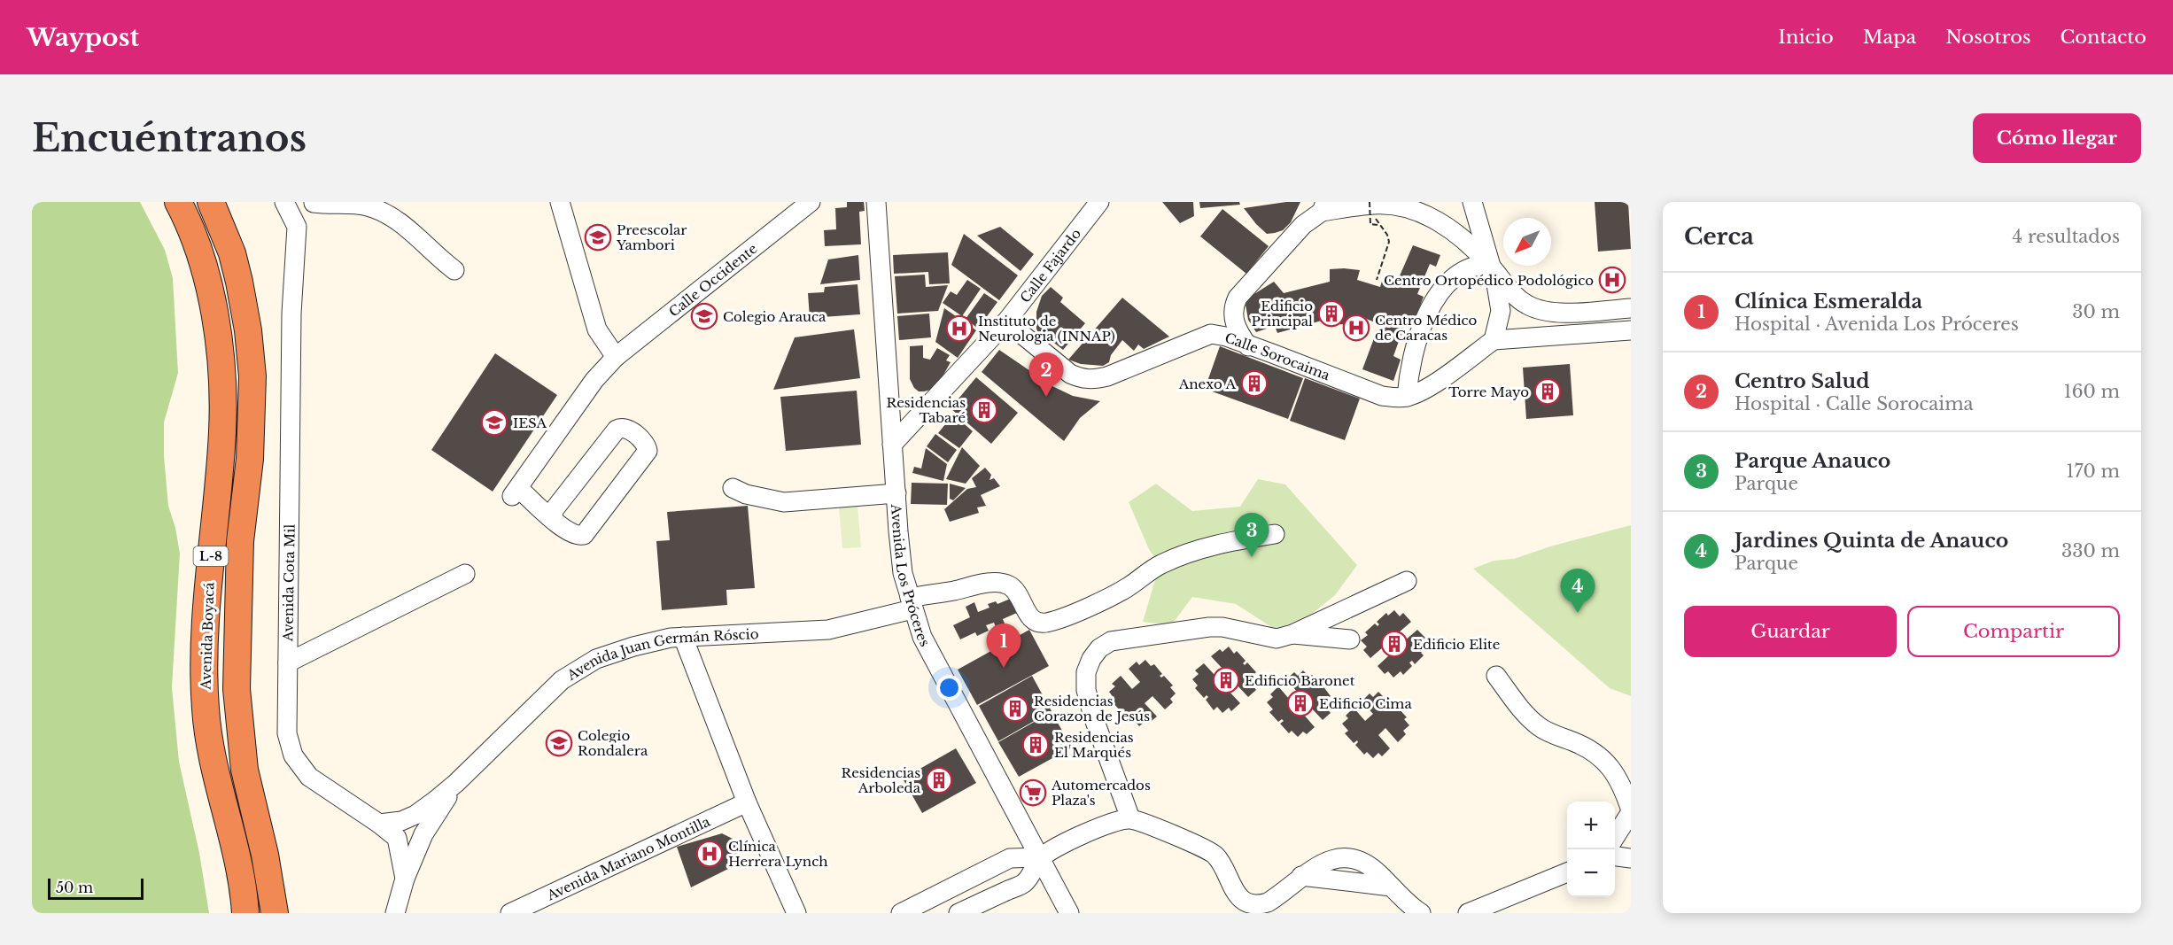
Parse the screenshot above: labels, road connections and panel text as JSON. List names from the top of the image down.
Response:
{
  "streets": {
    "highway": ["L-8", "Avenida Boyacá"],
    "street": [
      "Calle Fajardo",
      "Calle Occidente",
      "Calle Sorocaima",
      "Avenida Los Próceres",
      "Avenida Cota Mil",
      "Avenida Juan Germán Róscio",
      "Avenida Mariano Montilla"
    ]
  },
  "crossings": [
    ["Calle Fajardo", "Calle Sorocaima"],
    ["Calle Fajardo", "Avenida Los Próceres"],
    ["Avenida Los Próceres", "Avenida Juan Germán Róscio"],
    ["Avenida Cota Mil", "Avenida Juan Germán Róscio"]
  ],
  "places": {
    "school or university": [
      "Preescolar Yambori",
      "Colegio Arauca",
      "IESA",
      "Colegio Rondalera"
    ],
    "hospital": [
      "Centro Ortopédico Podológico",
      "Centro Médico de Caracas",
      "Instituto de Neurologia (INNAP)",
      "Clínica Herrera Lynch"
    ],
    "building": [
      "Edificio Principal",
      "Anexo A",
      "Torre Mayo",
      "Residencias Tabaré",
      "Edificio Elite",
      "Edificio Baronet",
      "Edificio Cima",
      "Residencias Corazon de Jesús",
      "Residencias El Marqués",
      "Residencias Arboleda"
    ],
    "supermarket": ["Automercados Plaza's"]
  },
  "scale_bar": "50 m",
  "north": "bottom left",
  "page": {
    "header": "Waypost",
    "nav": [
      "Inicio",
      "Mapa",
      "Nosotros",
      "Contacto"
    ],
    "buttons": [
      "Cómo llegar",
      ["Guardar", "Compartir"]
    ],
    "title": "Encuéntranos",
    "heading": ["Cerca", "4 resultados"],
    "list": [
      {
        "mark": "1",
        "name": "Clínica Esmeralda",
        "note": "Hospital · Avenida Los Próceres",
        "value": "30 m"
      },
      {
        "mark": "2",
        "name": "Centro Salud",
        "note": "Hospital · Calle Sorocaima",
        "value": "160 m"
      },
      {
        "mark": "3",
        "name": "Parque Anauco",
        "note": "Parque",
        "value": "170 m"
      },
      {
        "mark": "4",
        "name": "Jardines Quinta de Anauco",
        "note": "Parque",
        "value": "330 m"
      }
    ],
    "pins": [
      "2",
      "3",
      "4",
      "1"
    ],
    "map_buttons": ["+", "−"],
    "scale": "50 m"
  }
}
